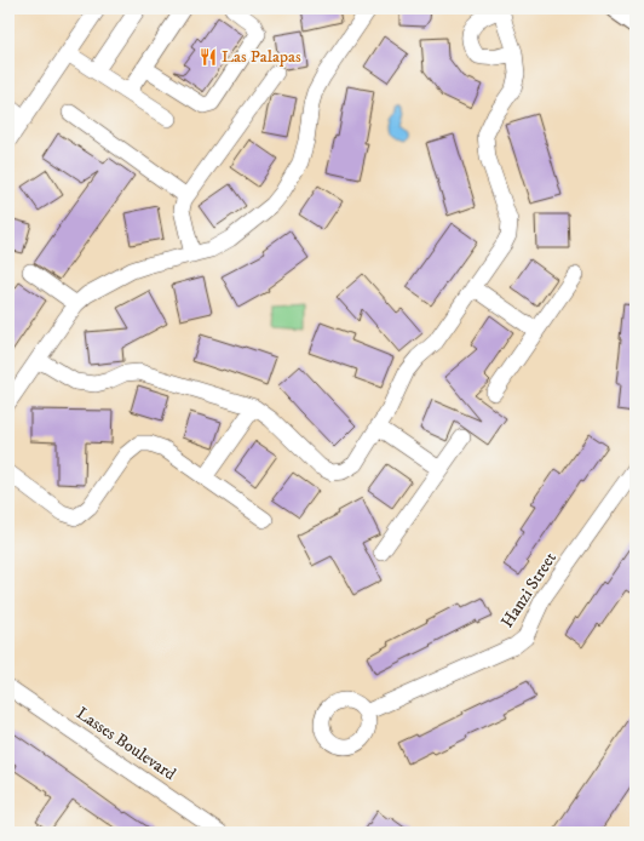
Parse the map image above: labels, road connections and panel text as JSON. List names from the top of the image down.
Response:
{
  "streets": {
    "street": ["Hanzi Street", "Lasses Boulevard"]
  },
  "places": {
    "restaurant": ["Las Palapas"]
  }
}
